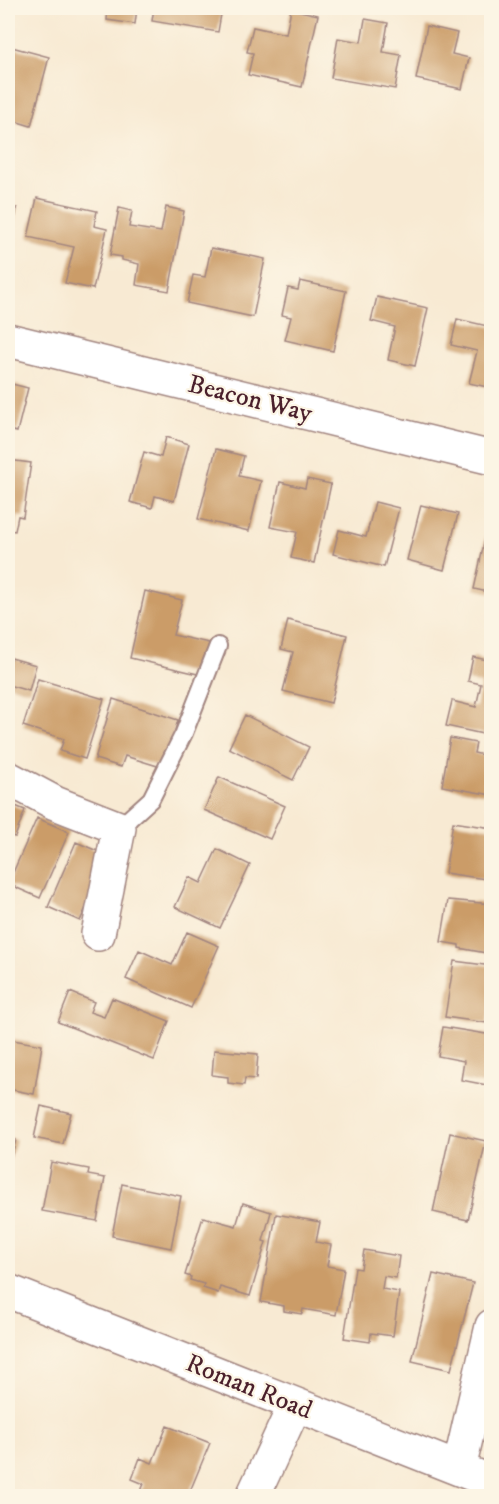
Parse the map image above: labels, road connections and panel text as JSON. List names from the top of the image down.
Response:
{
  "streets": {
    "street": ["Beacon Way", "Roman Road"]
  }
}
